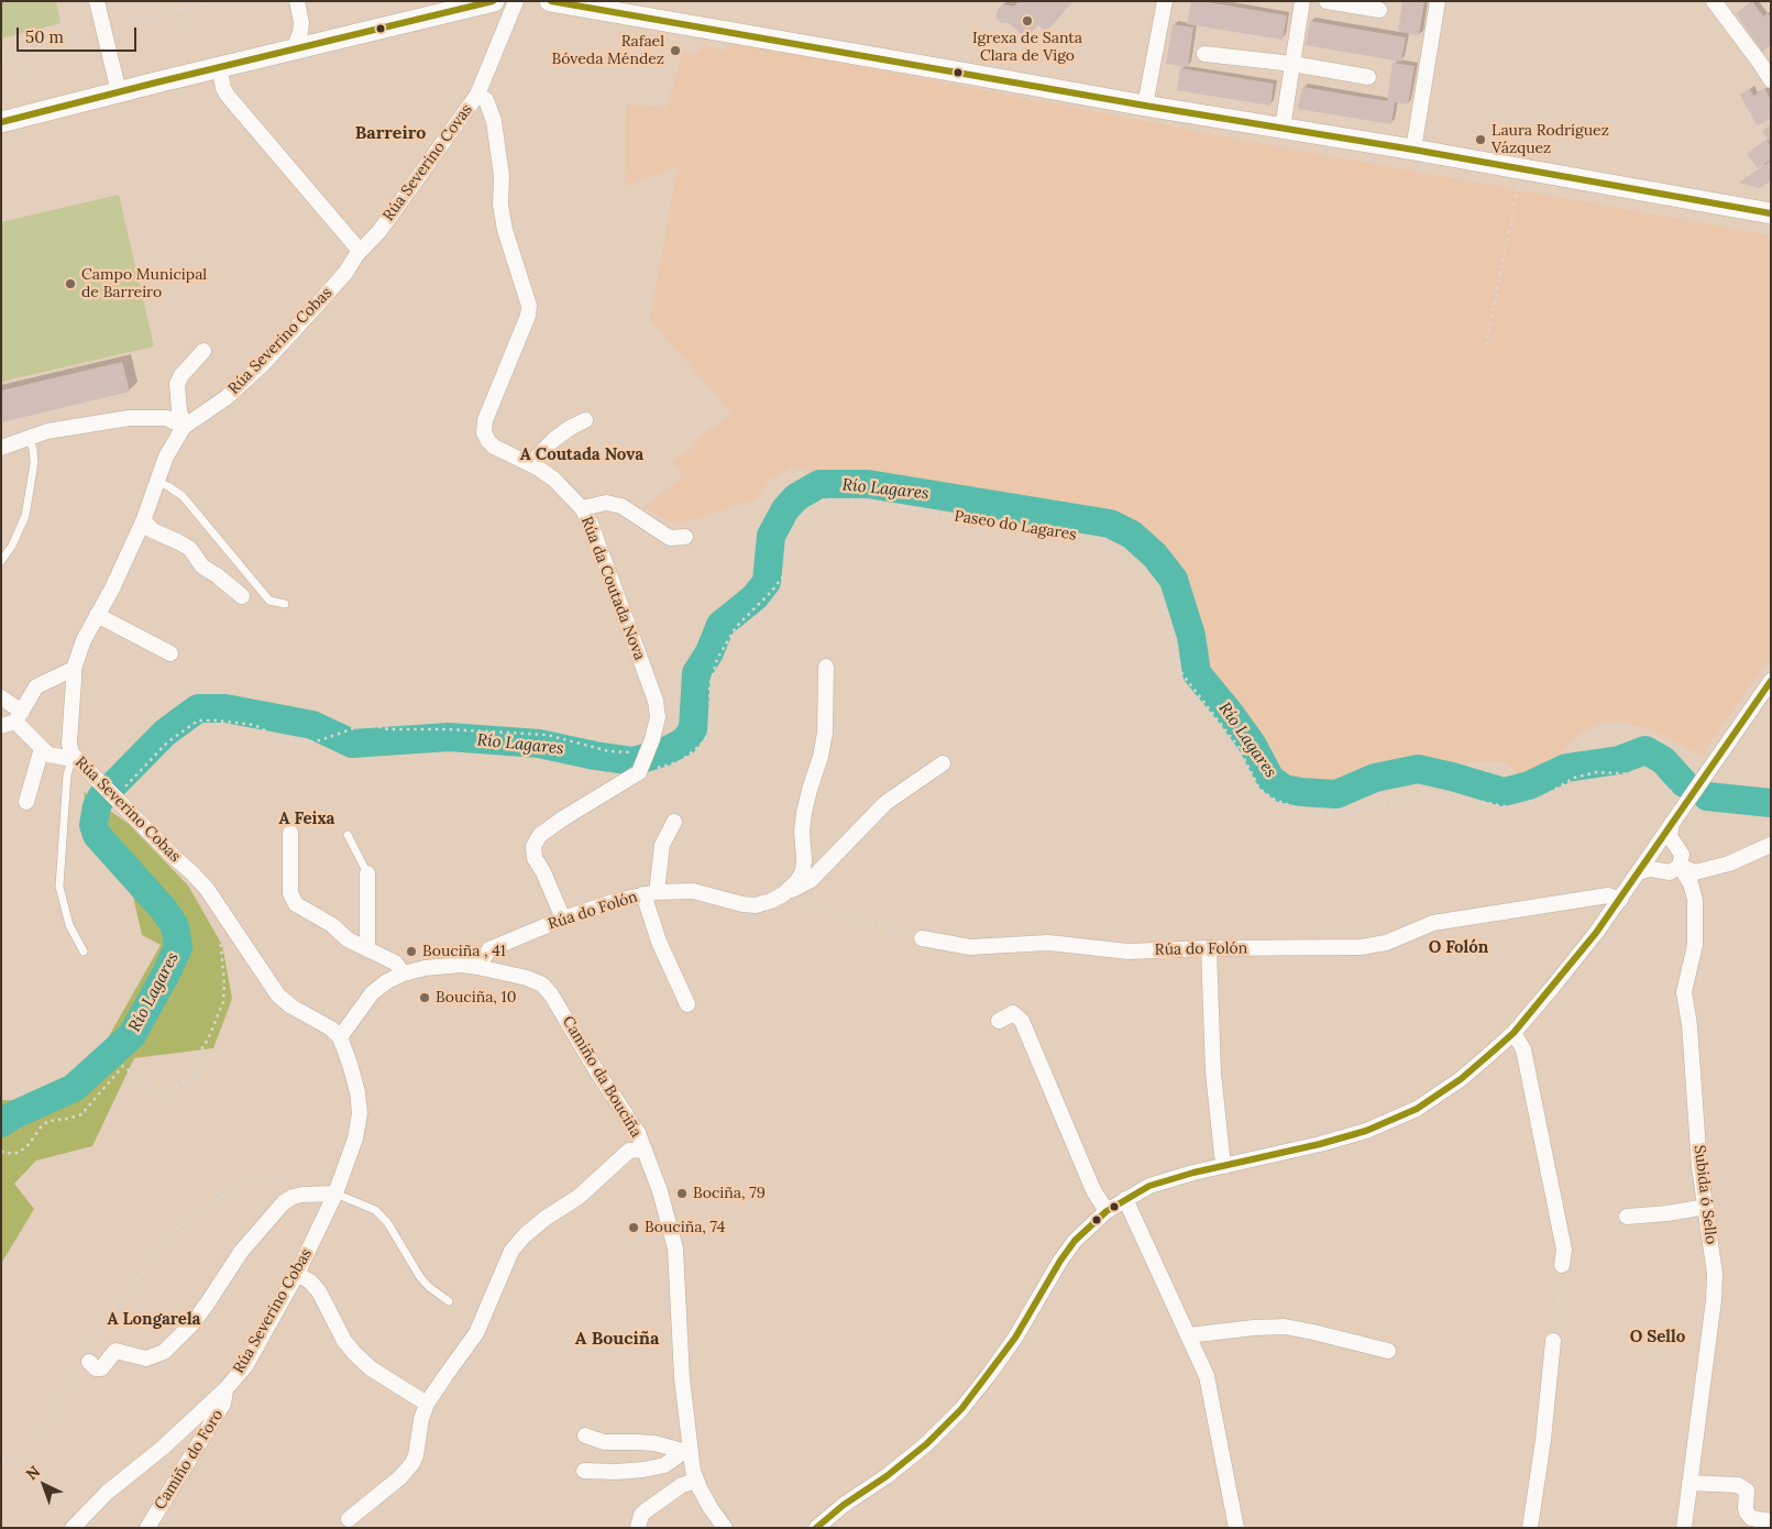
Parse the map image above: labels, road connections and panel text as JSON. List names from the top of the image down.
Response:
{
  "streets": {
    "street": [
      "Rúa Severino Covas",
      "Rúa Severino Cobas",
      "Rúa da Coutada Nova",
      "Rúa do Folón",
      "Camiño da Bouciña",
      "Subida ó Sello",
      "Camiño do Foro"
    ],
    "path": ["Paseo do Lagares"]
  },
  "crossings": [
    ["Rúa Severino Covas", "Rúa Severino Cobas"],
    ["Rúa Severino Covas", "Rúa da Coutada Nova"],
    ["Rúa Severino Cobas", "Camiño da Bouciña"],
    ["Rúa Severino Cobas", "Camiño do Foro"],
    ["Rúa da Coutada Nova", "Rúa do Folón"],
    ["Rúa do Folón", "Camiño da Bouciña"]
  ],
  "districts": [
    "Barreiro",
    "A Coutada Nova",
    "A Feixa",
    "O Folón",
    "A Longarela",
    "O Sello",
    "A Bouciña"
  ],
  "water": ["Río Lagares"],
  "places": [
    "Igrexa de Santa Clara de Vigo",
    "Rafael Bóveda Méndez",
    "Laura Rodríguez Vázquez",
    "Campo Municipal de Barreiro",
    "Bouciña , 41",
    "Bouciña, 10",
    "Bociña, 79",
    "Bouciña, 74"
  ],
  "scale_bar": "50 m",
  "north": "top left"
}
